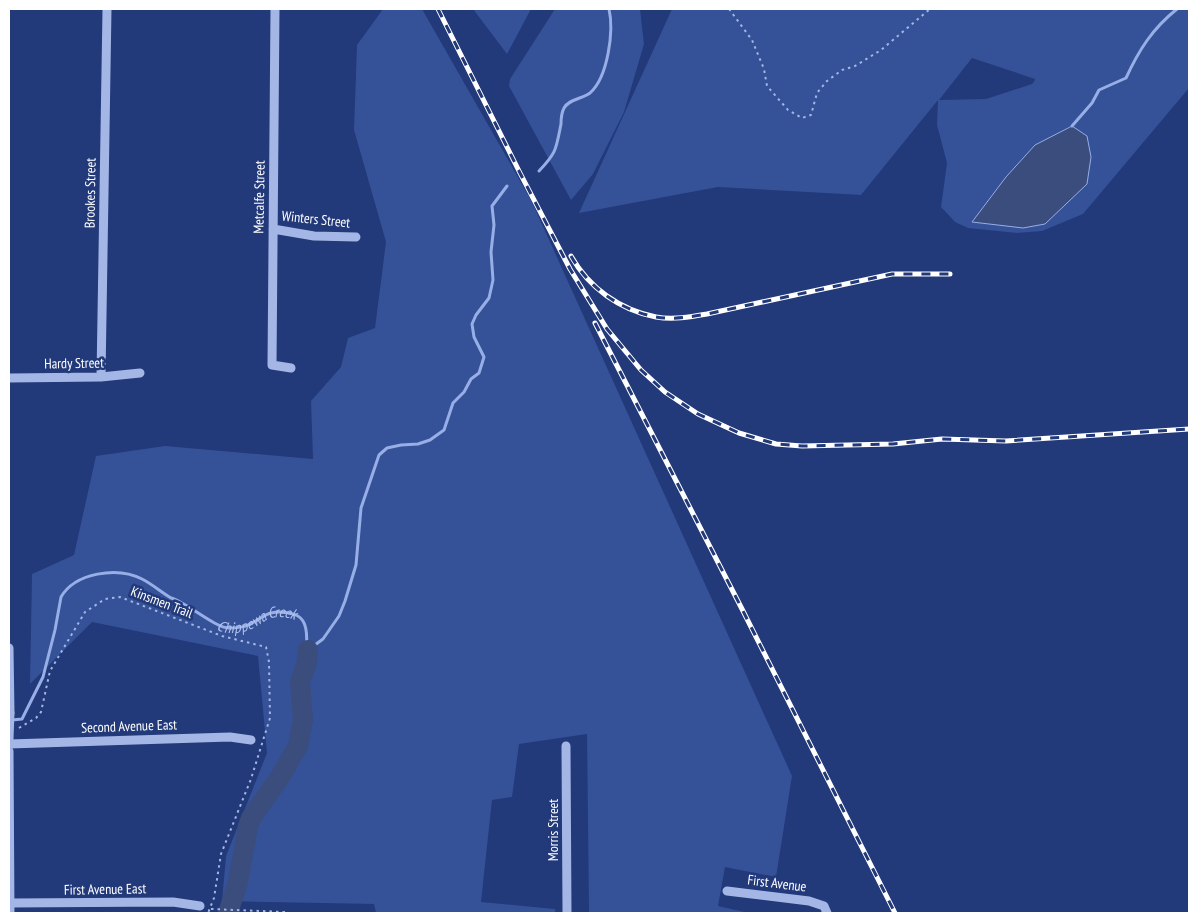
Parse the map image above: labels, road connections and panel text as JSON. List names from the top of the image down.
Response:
{
  "streets": {
    "street": [
      "Brookes Street",
      "Metcalfe Street",
      "Winters Street",
      "Hardy Street",
      "Second Avenue East",
      "Morris Street",
      "First Avenue",
      "First Avenue East"
    ],
    "path": ["Kinsmen Trail"]
  },
  "crossings": [
    ["Brookes Street", "Hardy Street"],
    ["Metcalfe Street", "Winters Street"]
  ],
  "water": ["Chippewa Creek"]
}
